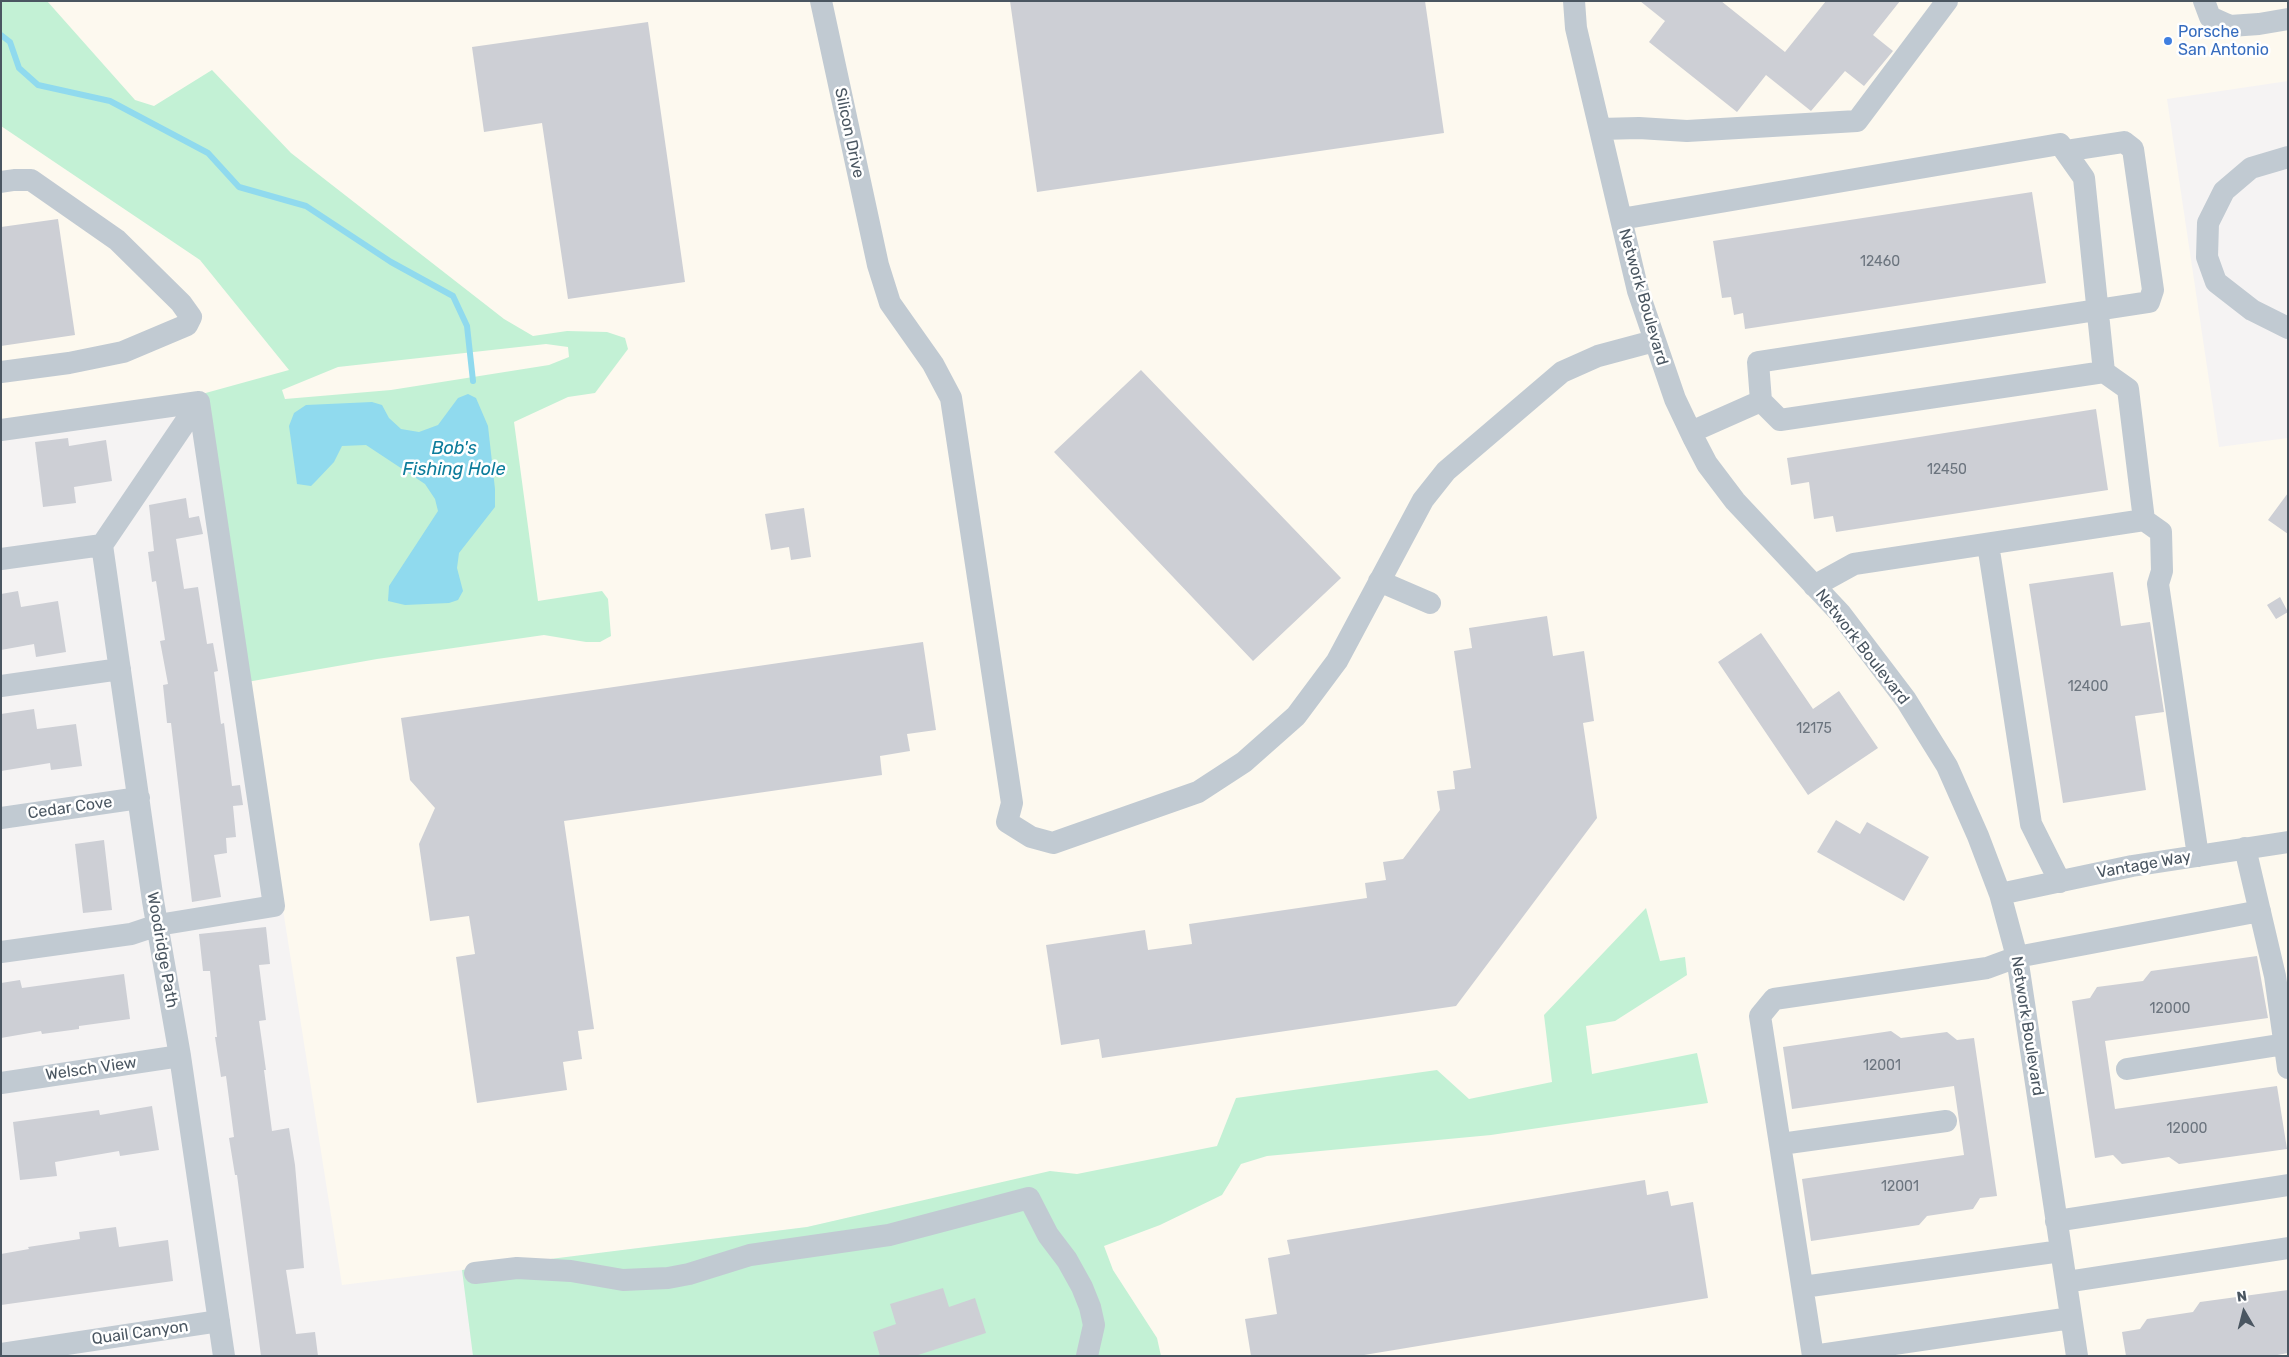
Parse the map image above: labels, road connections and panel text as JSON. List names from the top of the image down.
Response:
{
  "streets": {
    "street": [
      "Silicon Drive",
      "Network Boulevard",
      "Cedar Cove",
      "Vantage Way",
      "Woodridge Path",
      "Welsch View",
      "Quail Canyon"
    ]
  },
  "crossings": [
    ["Network Boulevard", "Vantage Way"],
    ["Cedar Cove", "Woodridge Path"],
    ["Woodridge Path", "Welsch View"],
    ["Woodridge Path", "Quail Canyon"]
  ],
  "water": ["Bob's Fishing Hole"],
  "places": ["Porsche San Antonio"],
  "house_numbers": [
    "12460",
    "12450",
    "12400",
    "12175",
    "12000",
    "12001",
    "12000",
    "12001"
  ],
  "north": "top"
}
